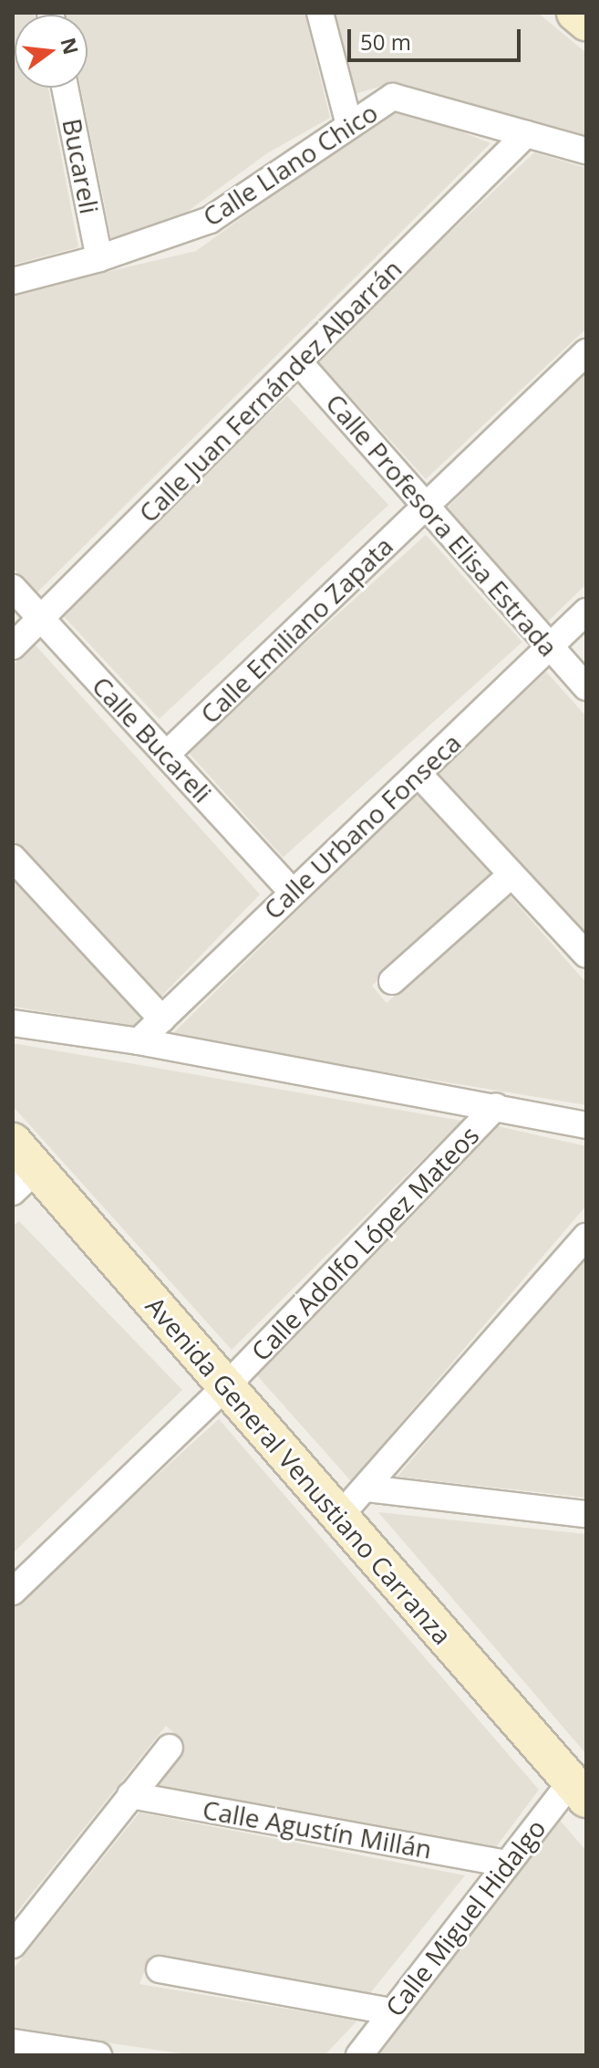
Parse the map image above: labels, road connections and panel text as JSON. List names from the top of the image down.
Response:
{
  "streets": {
    "main road": ["Avenida General Venustiano Carranza"],
    "street": [
      "Calle Llano Chico",
      "Bucareli",
      "Calle Juan Fernández Albarrán",
      "Calle Profesora Elisa Estrada",
      "Calle Emiliano Zapata",
      "Calle Bucareli",
      "Calle Urbano Fonseca",
      "Calle Adolfo López Mateos",
      "Calle Agustín Millán",
      "Calle Miguel Hidalgo"
    ]
  },
  "crossings": [
    ["Calle Llano Chico", "Bucareli"],
    ["Calle Llano Chico", "Calle Juan Fernández Albarrán"],
    ["Calle Juan Fernández Albarrán", "Calle Profesora Elisa Estrada"],
    ["Calle Juan Fernández Albarrán", "Calle Bucareli"],
    ["Calle Profesora Elisa Estrada", "Calle Emiliano Zapata"],
    ["Calle Profesora Elisa Estrada", "Calle Urbano Fonseca"],
    ["Calle Emiliano Zapata", "Calle Bucareli"],
    ["Calle Bucareli", "Calle Urbano Fonseca"],
    ["Calle Urbano Fonseca", "Calle Adolfo López Mateos"],
    ["Calle Adolfo López Mateos", "Avenida General Venustiano Carranza"],
    ["Avenida General Venustiano Carranza", "Calle Miguel Hidalgo"],
    ["Calle Agustín Millán", "Calle Miguel Hidalgo"]
  ],
  "scale_bar": "50 m",
  "north": "right"
}
